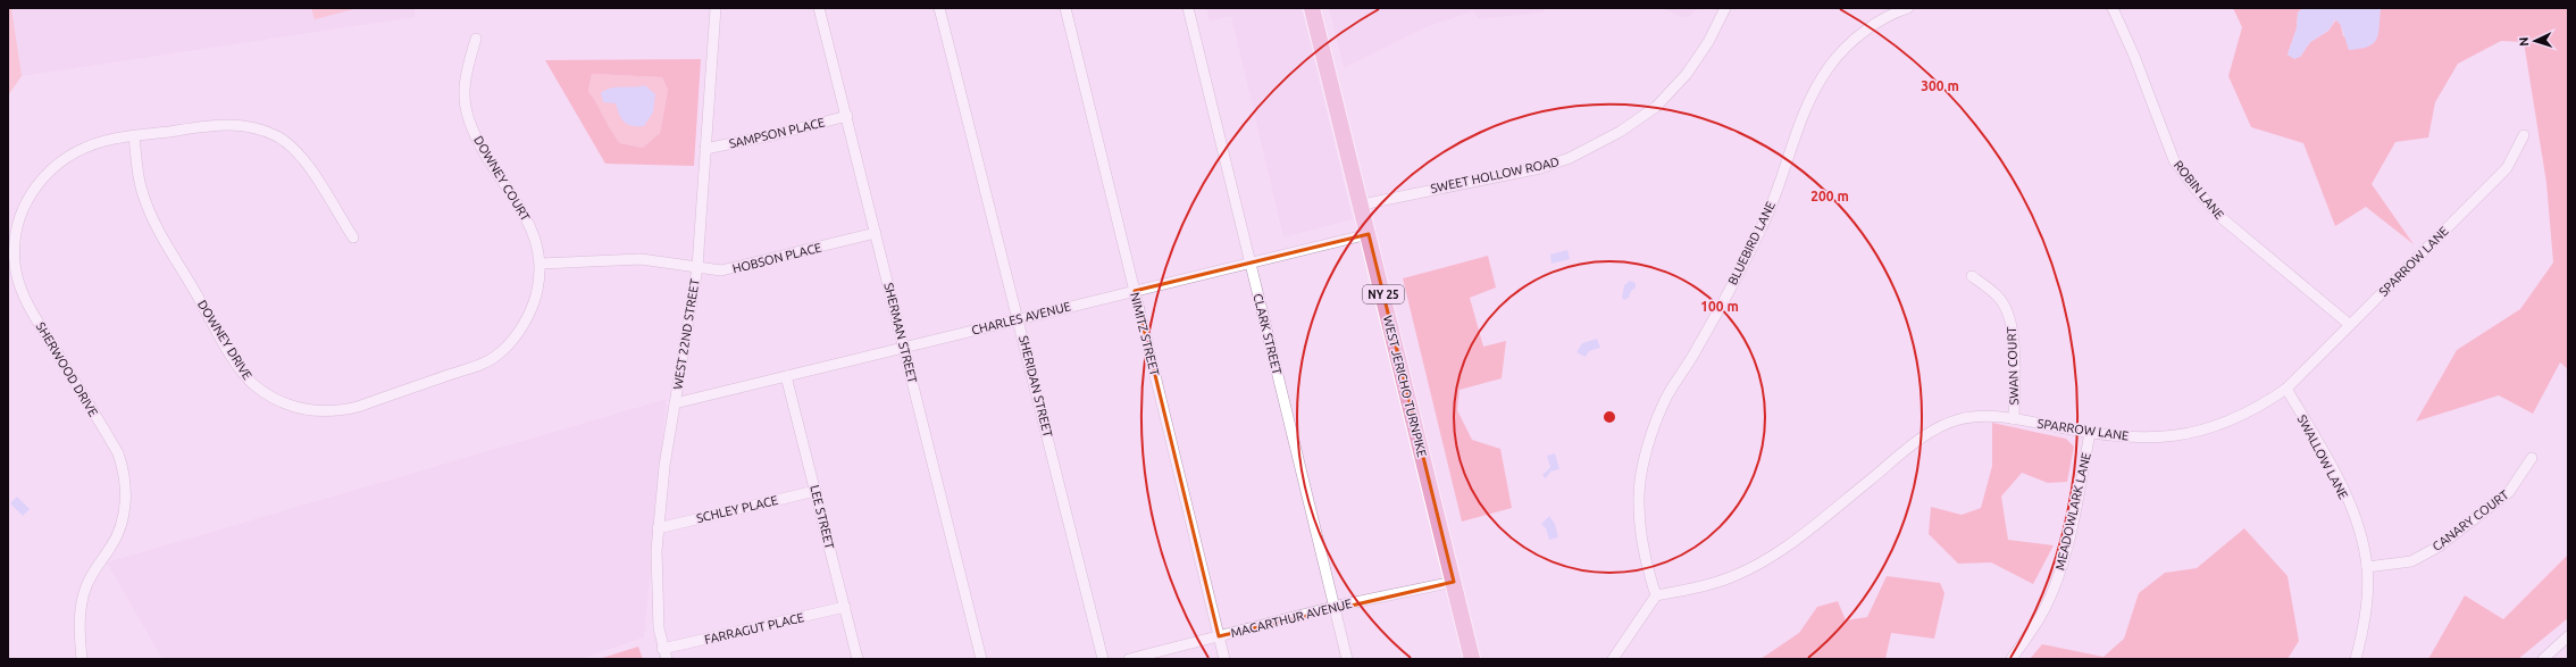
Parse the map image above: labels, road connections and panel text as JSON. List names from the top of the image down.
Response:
{
  "streets": {
    "main road": ["NY 25", "WEST JERICHO TURNPIKE"],
    "street": [
      "SAMPSON PLACE",
      "SWEET HOLLOW ROAD",
      "DOWNEY COURT",
      "ROBIN LANE",
      "BLUEBIRD LANE",
      "HOBSON PLACE",
      "SPARROW LANE",
      "CHARLES AVENUE",
      "SHERMAN STREET",
      "WEST 22ND STREET",
      "NIMITZ STREET",
      "CLARK STREET",
      "DOWNEY DRIVE",
      "SWAN COURT",
      "SHERWOOD DRIVE",
      "SHERIDAN STREET",
      "SWALLOW LANE",
      "SCHLEY PLACE",
      "MEADOWLARK LANE",
      "LEE STREET",
      "CANARY COURT",
      "MACARTHUR AVENUE",
      "FARRAGUT PLACE"
    ]
  },
  "crossings": [
    ["SAMPSON PLACE", "SHERMAN STREET"],
    ["SAMPSON PLACE", "WEST 22ND STREET"],
    ["SWEET HOLLOW ROAD", "WEST JERICHO TURNPIKE"],
    ["DOWNEY COURT", "HOBSON PLACE"],
    ["DOWNEY COURT", "DOWNEY DRIVE"],
    ["ROBIN LANE", "SPARROW LANE"],
    ["BLUEBIRD LANE", "SPARROW LANE"],
    ["HOBSON PLACE", "SHERMAN STREET"],
    ["HOBSON PLACE", "WEST 22ND STREET"],
    ["HOBSON PLACE", "DOWNEY DRIVE"],
    ["SPARROW LANE", "SWAN COURT"],
    ["SPARROW LANE", "SWALLOW LANE"],
    ["SPARROW LANE", "MEADOWLARK LANE"],
    ["CHARLES AVENUE", "SHERMAN STREET"],
    ["CHARLES AVENUE", "WEST 22ND STREET"],
    ["CHARLES AVENUE", "NIMITZ STREET"],
    ["CHARLES AVENUE", "CLARK STREET"],
    ["CHARLES AVENUE", "SHERIDAN STREET"],
    ["CHARLES AVENUE", "WEST JERICHO TURNPIKE"],
    ["CHARLES AVENUE", "LEE STREET"],
    ["WEST 22ND STREET", "SCHLEY PLACE"],
    ["WEST 22ND STREET", "FARRAGUT PLACE"],
    ["NIMITZ STREET", "MACARTHUR AVENUE"],
    ["CLARK STREET", "MACARTHUR AVENUE"],
    ["DOWNEY DRIVE", "SHERWOOD DRIVE"],
    ["WEST JERICHO TURNPIKE", "MACARTHUR AVENUE"],
    ["SWALLOW LANE", "CANARY COURT"],
    ["SCHLEY PLACE", "LEE STREET"],
    ["LEE STREET", "FARRAGUT PLACE"]
  ],
  "north": "left",
  "rings": ["300 m", "200 m", "100 m"]
}
